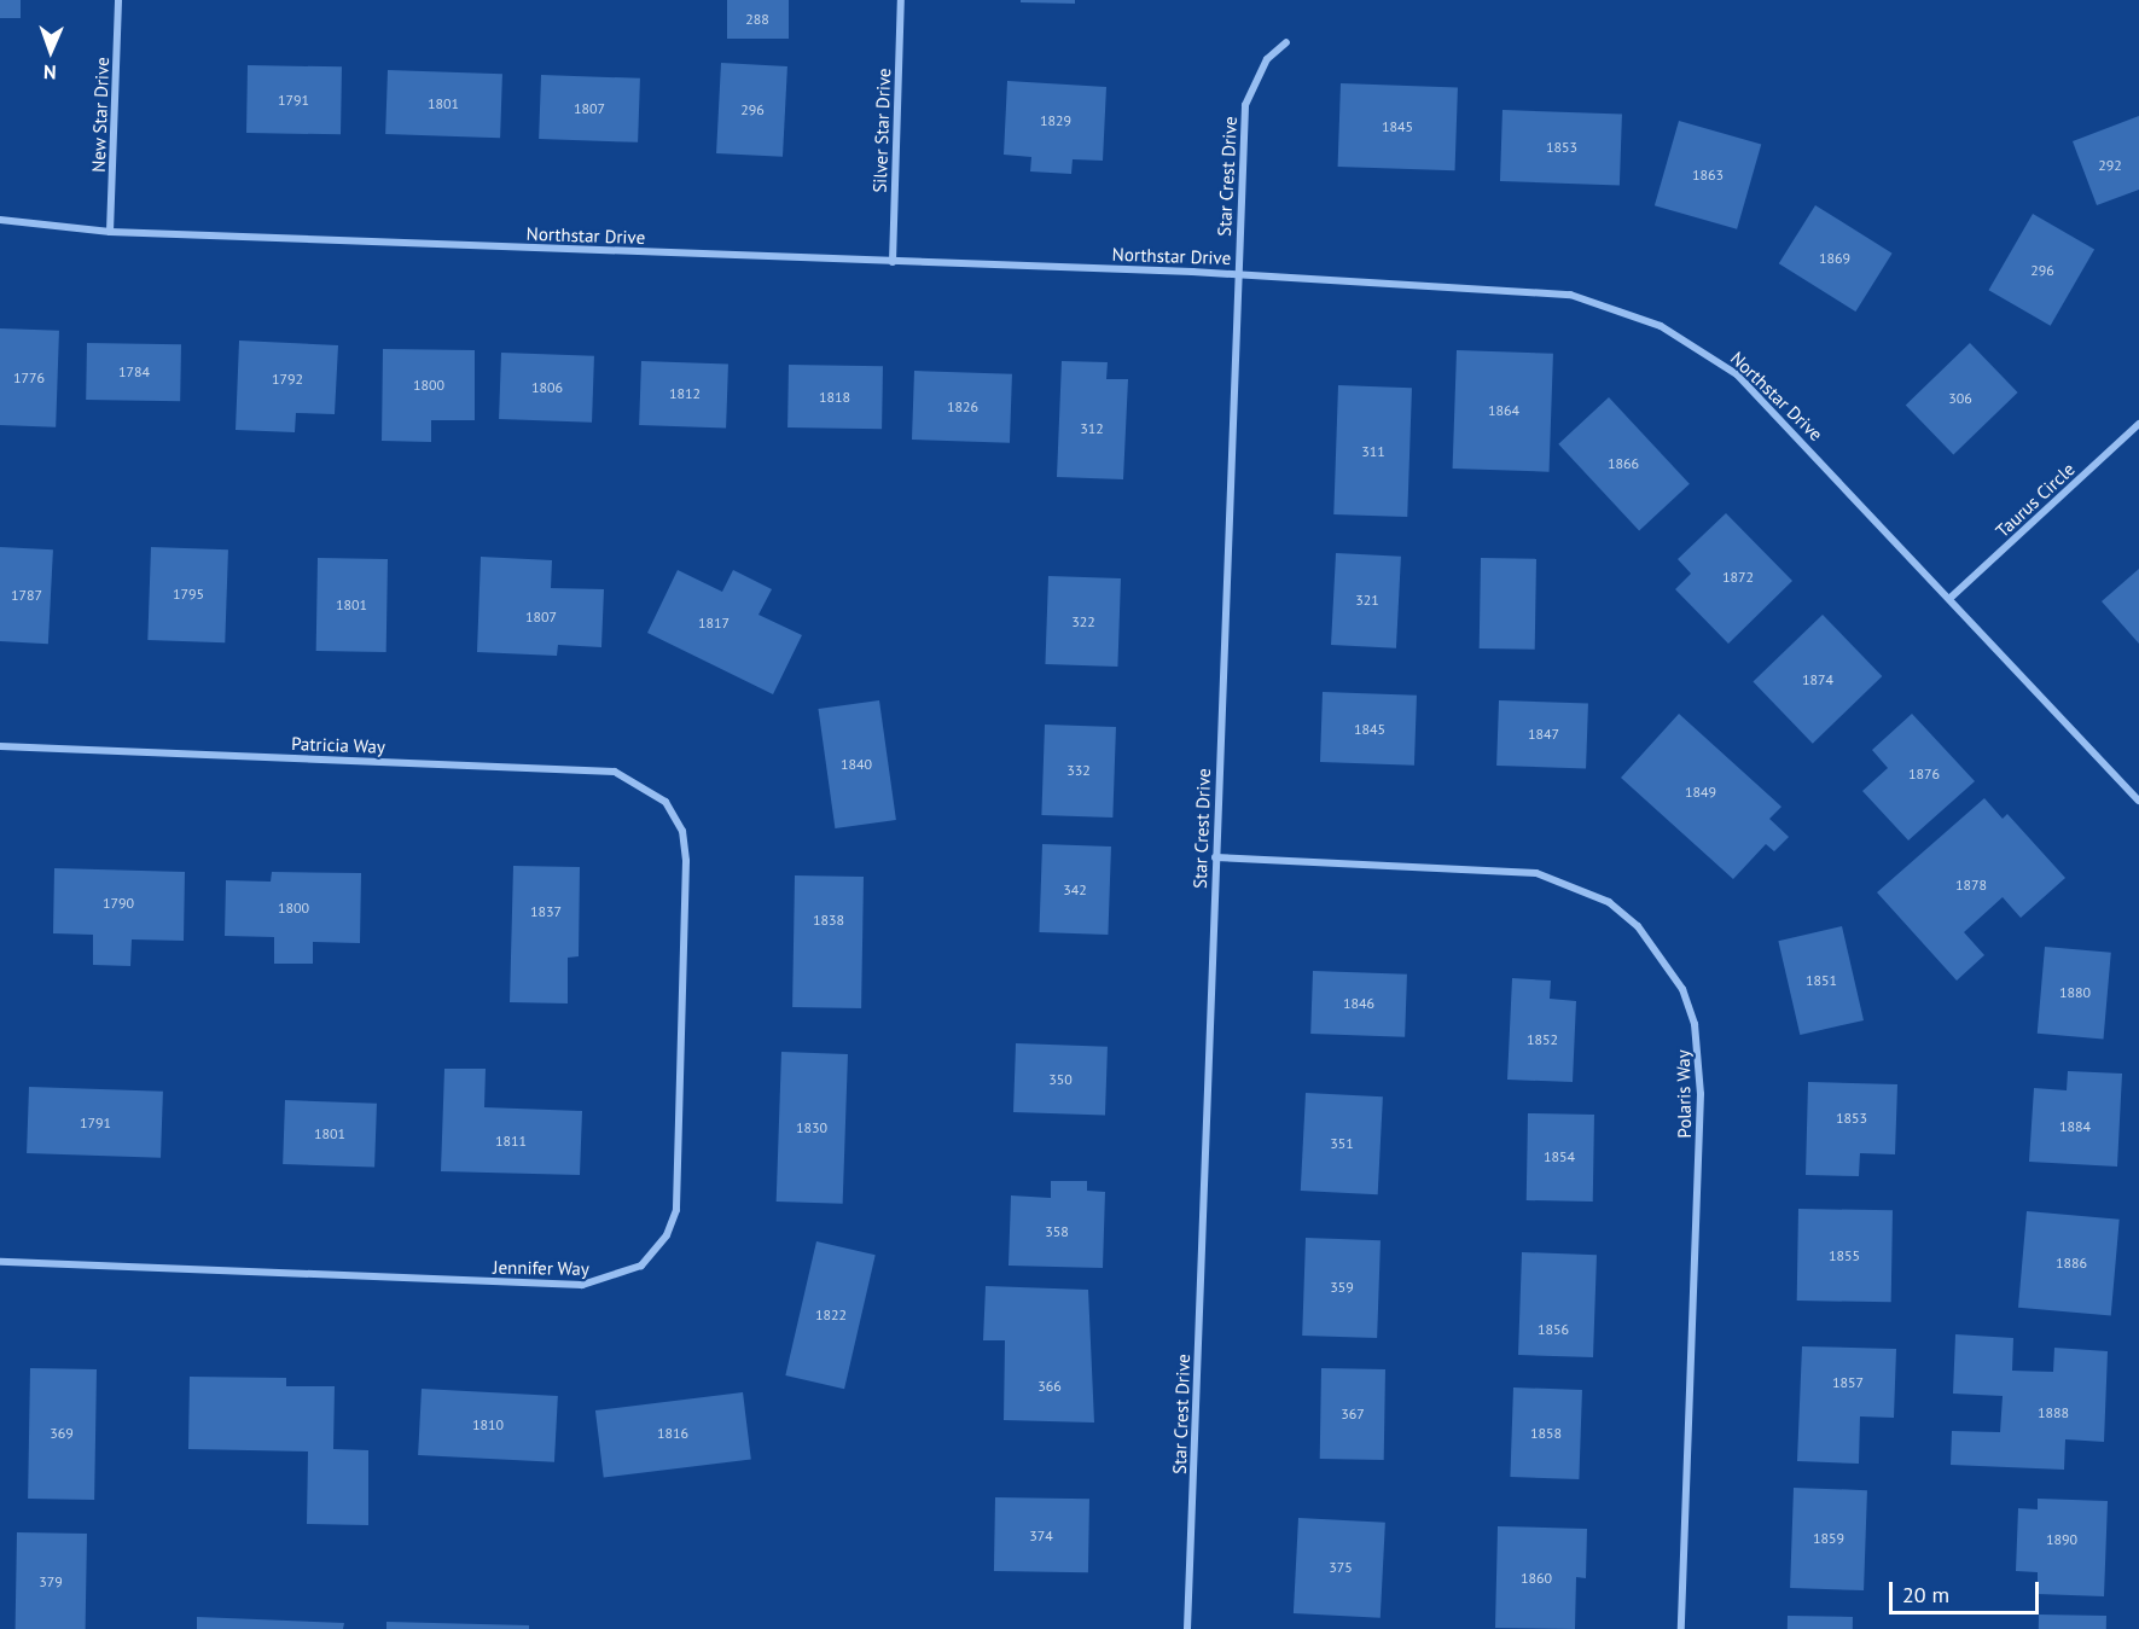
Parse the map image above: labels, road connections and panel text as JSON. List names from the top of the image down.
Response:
{
  "streets": {
    "street": [
      "New Star Drive",
      "Silver Star Drive",
      "Star Crest Drive",
      "Northstar Drive",
      "Taurus Circle",
      "Patricia Way",
      "Polaris Way",
      "Jennifer Way"
    ]
  },
  "crossings": [
    ["New Star Drive", "Northstar Drive"],
    ["Silver Star Drive", "Northstar Drive"],
    ["Star Crest Drive", "Northstar Drive"],
    ["Star Crest Drive", "Polaris Way"],
    ["Northstar Drive", "Taurus Circle"],
    ["Patricia Way", "Jennifer Way"]
  ],
  "house_numbers": [
    "288",
    "1791",
    "1801",
    "1807",
    "296",
    "1829",
    "1845",
    "1853",
    "292",
    "1863",
    "1869",
    "296",
    "1784",
    "1776",
    "1792",
    "1800",
    "1806",
    "1812",
    "1818",
    "306",
    "1826",
    "1864",
    "312",
    "311",
    "1866",
    "1872",
    "1795",
    "1787",
    "321",
    "1801",
    "1807",
    "322",
    "1817",
    "1874",
    "1845",
    "1847",
    "1840",
    "332",
    "1876",
    "1849",
    "1878",
    "342",
    "1790",
    "1800",
    "1837",
    "1838",
    "1851",
    "1880",
    "1846",
    "1852",
    "350",
    "1853",
    "1791",
    "1884",
    "1830",
    "1801",
    "1811",
    "351",
    "1854",
    "358",
    "1855",
    "1886",
    "359",
    "1822",
    "1856",
    "1857",
    "366",
    "1888",
    "367",
    "1810",
    "369",
    "1816",
    "1858",
    "374",
    "1859",
    "1890",
    "375",
    "1860",
    "379"
  ],
  "scale_bar": "20 m",
  "north": "bottom"
}
